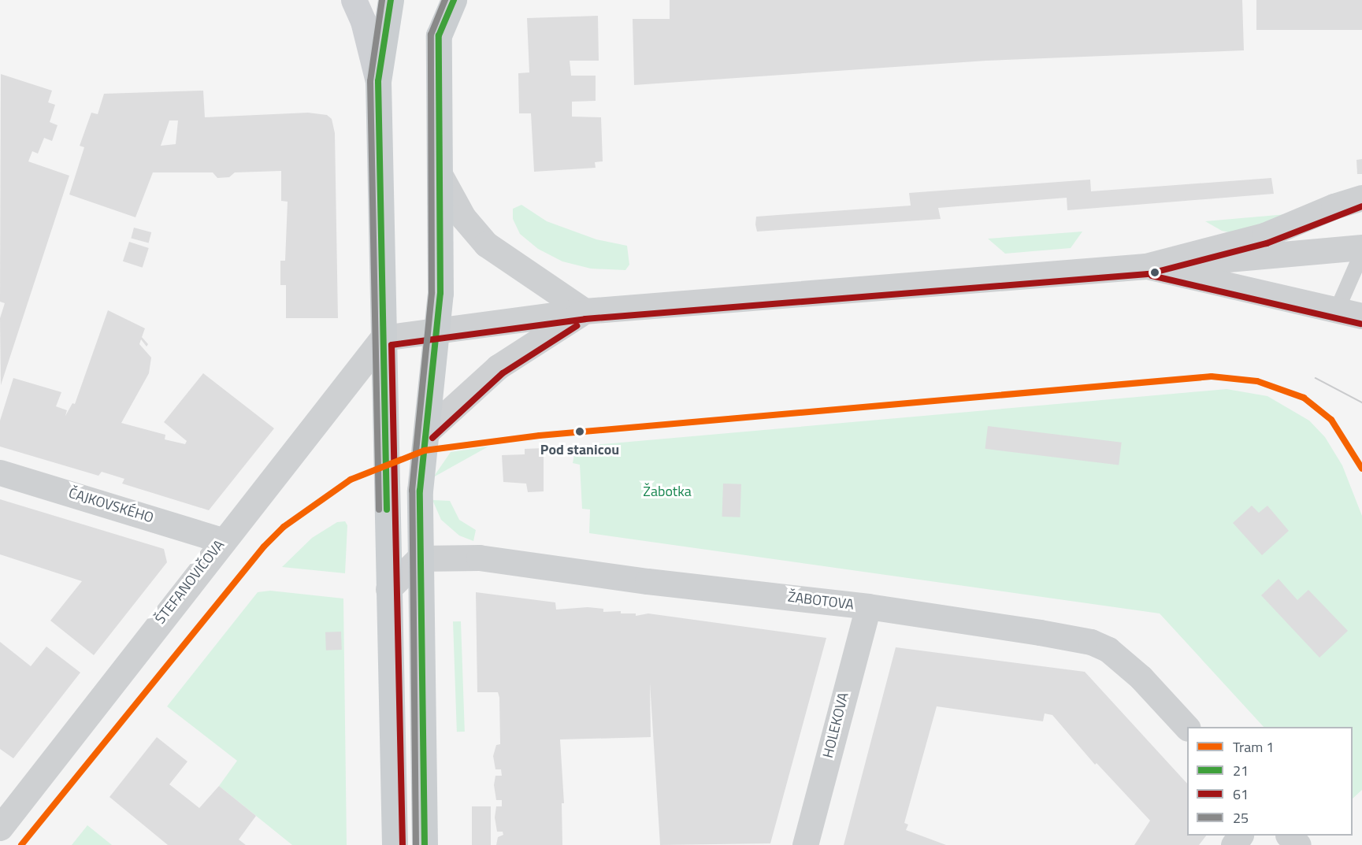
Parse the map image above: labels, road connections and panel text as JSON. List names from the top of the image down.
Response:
{
  "streets": {
    "street": [
      "ČAJKOVSKÉHO",
      "ŠTEFANOVIČOVA",
      "ŽABOTOVA",
      "HOLEKOVA"
    ]
  },
  "crossings": [
    ["ČAJKOVSKÉHO", "ŠTEFANOVIČOVA"],
    ["ŽABOTOVA", "HOLEKOVA"]
  ],
  "parks": ["Žabotka"],
  "places": ["Pod stanicou"],
  "lines": [
    "transit line 21",
    "transit line 25",
    "transit line 61",
    "tram line 1"
  ],
  "legend": [
    "Tram 1",
    "21",
    "61",
    "25"
  ]
}
